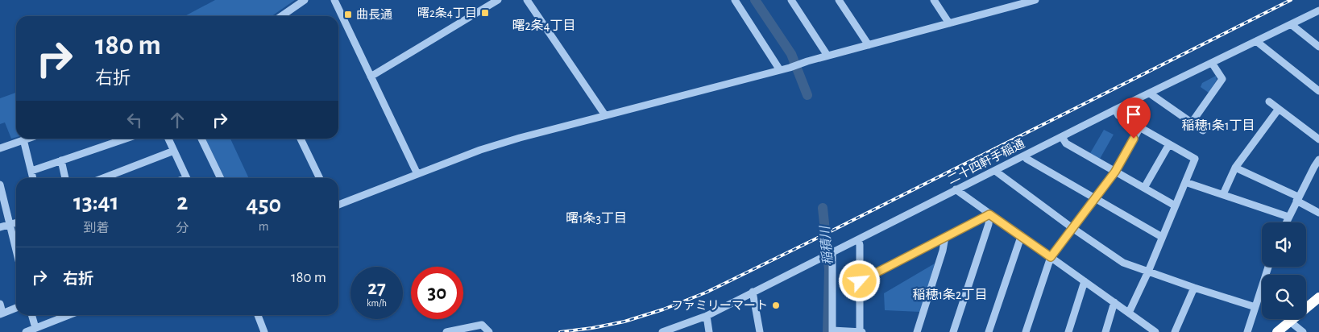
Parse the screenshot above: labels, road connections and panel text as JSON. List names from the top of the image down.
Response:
{
  "streets": {
    "street": ["二十四軒手稲通"]
  },
  "districts": [
    "曙2条4丁目",
    "稲穂1条1丁目",
    "曙1条3丁目",
    "稲穂1条2丁目"
  ],
  "water": ["稲積川"],
  "places": {
    "transit": ["曙2条4丁目", "曲長通"],
    "other": ["ファミリーマート"]
  },
  "page": {
    "turn": ["180 m", "右折"],
    "eta": [
      "13:41",
      "到着",
      "2",
      "分",
      "450",
      "m"
    ],
    "list": [
      {
        "name": "右折",
        "value": "180 m"
      }
    ],
    "speed": "27 km/h",
    "limit": "30"
  }
}
